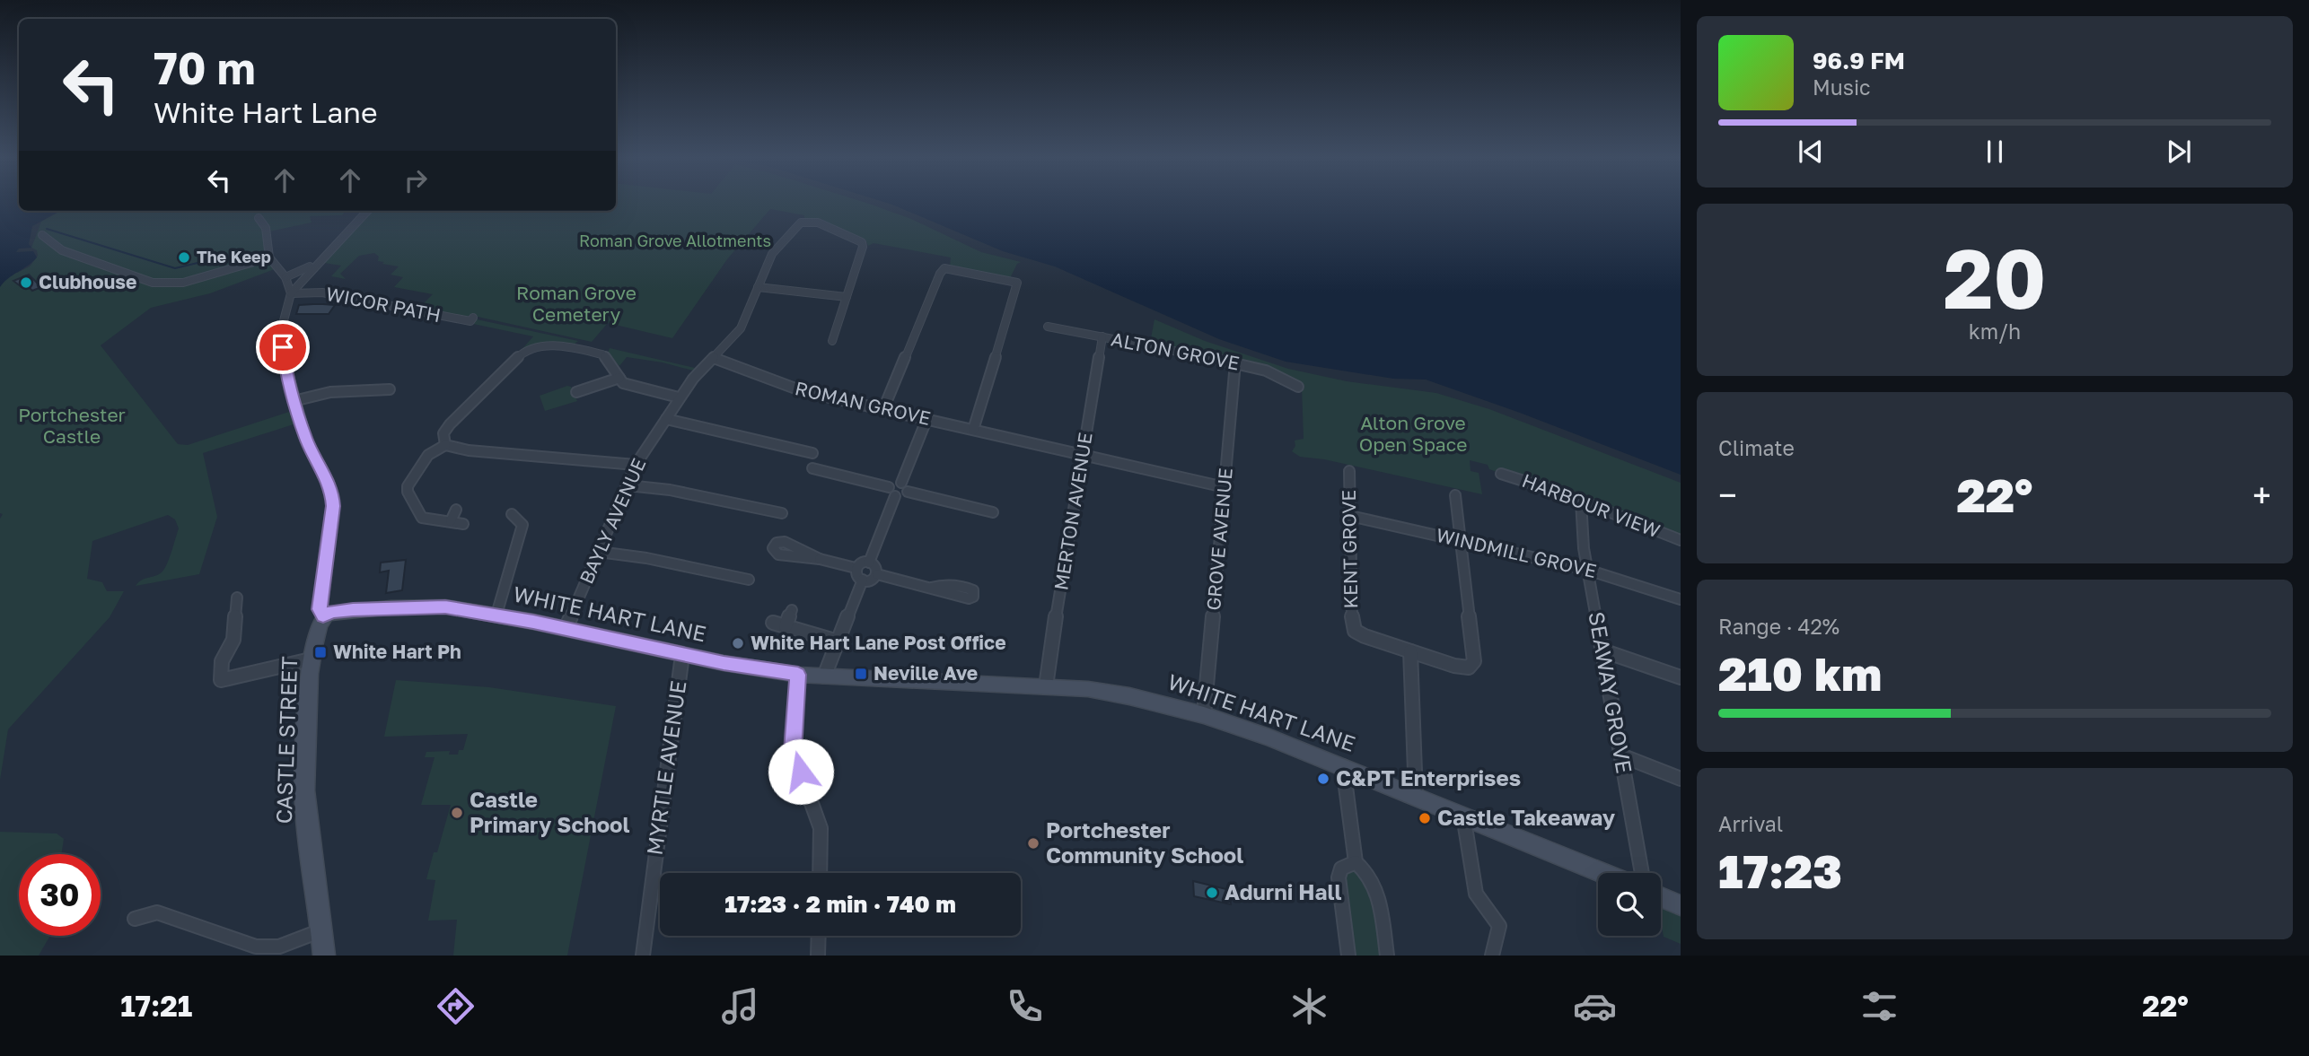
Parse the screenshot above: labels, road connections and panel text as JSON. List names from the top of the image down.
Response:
{
  "streets": {
    "street": [
      "WICOR PATH",
      "ALTON GROVE",
      "ROMAN GROVE",
      "HARBOUR VIEW",
      "MERTON AVENUE",
      "BAYLY AVENUE",
      "GROVE AVENUE",
      "KENT GROVE",
      "WINDMILL GROVE",
      "WHITE HART LANE",
      "SEAWAY GROVE",
      "CASTLE STREET",
      "MYRTLE AVENUE"
    ]
  },
  "crossings": [
    ["ALTON GROVE", "MERTON AVENUE"],
    ["ALTON GROVE", "GROVE AVENUE"],
    ["ROMAN GROVE", "MERTON AVENUE"],
    ["ROMAN GROVE", "BAYLY AVENUE"],
    ["ROMAN GROVE", "GROVE AVENUE"],
    ["HARBOUR VIEW", "SEAWAY GROVE"],
    ["MERTON AVENUE", "WHITE HART LANE"],
    ["BAYLY AVENUE", "WHITE HART LANE"],
    ["GROVE AVENUE", "WHITE HART LANE"],
    ["KENT GROVE", "WINDMILL GROVE"],
    ["WINDMILL GROVE", "SEAWAY GROVE"],
    ["WHITE HART LANE", "CASTLE STREET"],
    ["WHITE HART LANE", "MYRTLE AVENUE"]
  ],
  "parks": [
    "Roman Grove Allotments",
    "Roman Grove Cemetery",
    "Portchester Castle",
    "Alton Grove Open Space"
  ],
  "places": {
    "other": [
      "The Keep",
      "Clubhouse",
      "White Hart Lane Post Office",
      "C&PT Enterprises",
      "Castle Primary School",
      "Castle Takeaway",
      "Portchester Community School",
      "Adurni Hall"
    ],
    "transit": ["White Hart Ph", "Neville Ave"]
  },
  "page": {
    "turn": ["70 m", "White Hart Lane"],
    "song": ["96.9 FM", "Music"],
    "tile": [
      ["20", "km/h"],
      "Climate",
      ["Range · 42%", "210 km"],
      ["Arrival", "17:23"]
    ],
    "heat": ["−", "22°", "+"],
    "limit": "30",
    "trip": "17:23 · 2 min · 740 m",
    "tabs": ["17:21", "22°"]
  }
}
